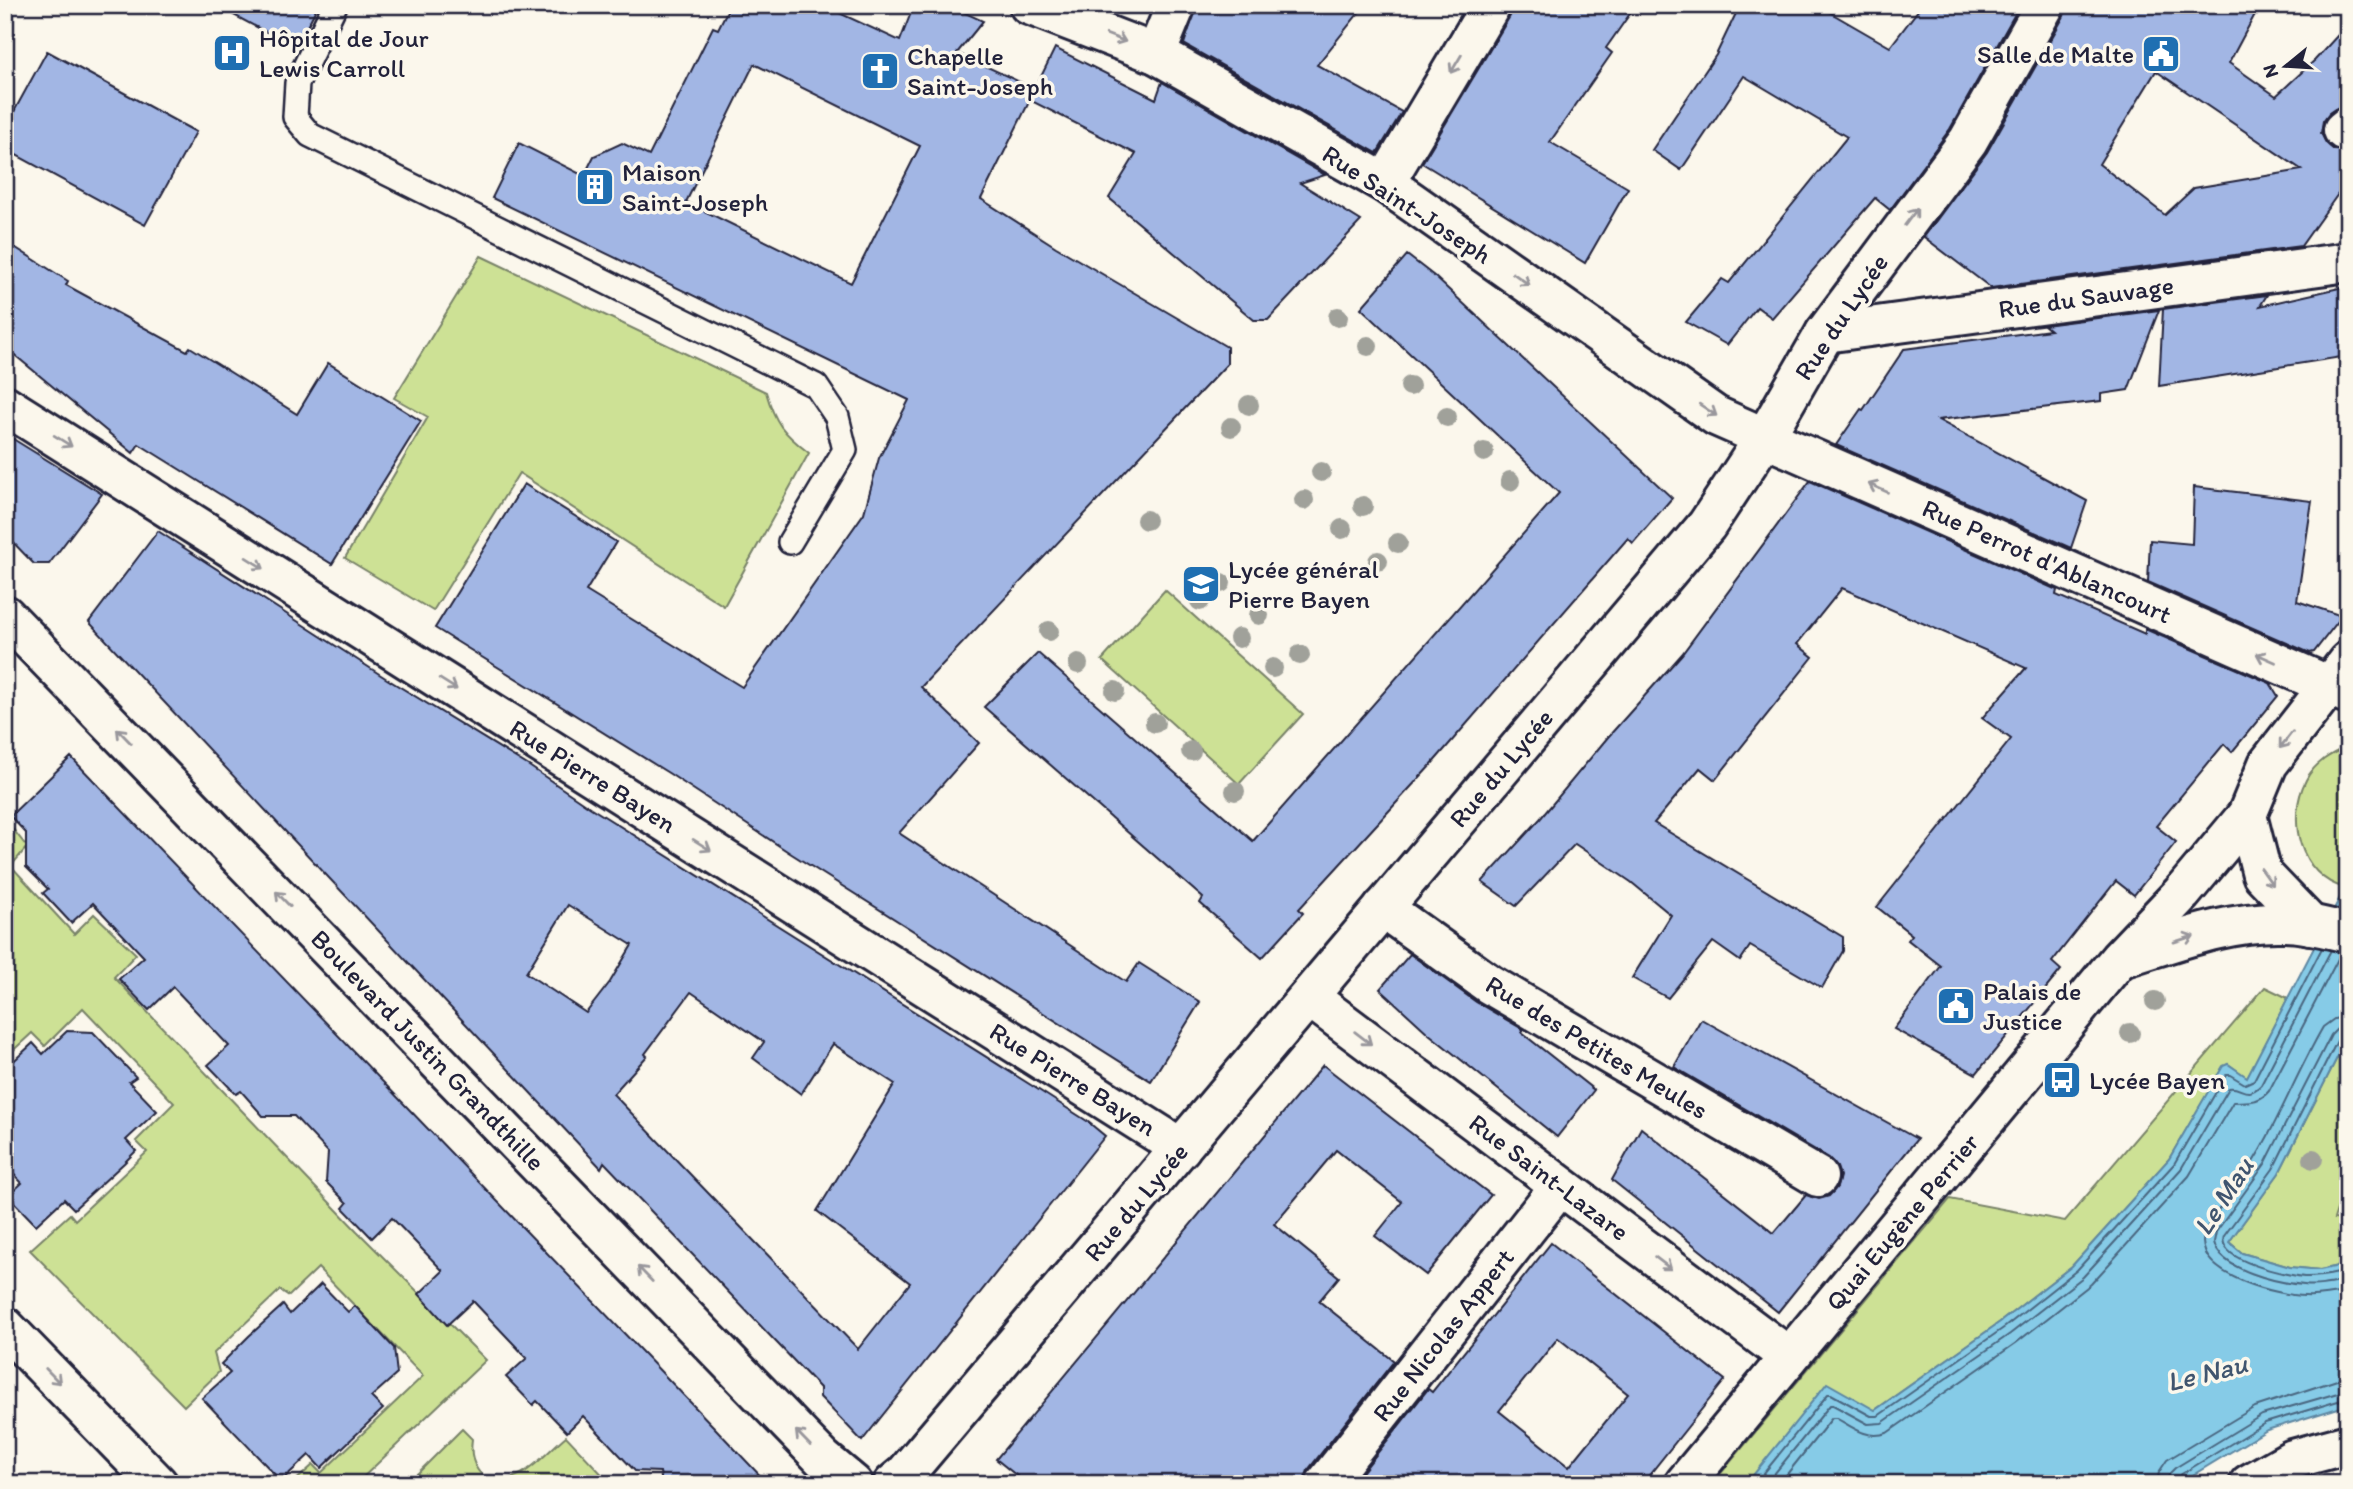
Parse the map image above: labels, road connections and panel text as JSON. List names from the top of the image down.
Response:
{
  "streets": {
    "street": [
      "Rue Saint-Joseph",
      "Rue du Sauvage",
      "Rue du Lycée",
      "Rue Perrot d'Ablancourt",
      "Rue Pierre Bayen",
      "Rue des Petites Meules",
      "Boulevard Justin Grandthille",
      "Rue Saint-Lazare",
      "Quai Eugène Perrier",
      "Rue Nicolas Appert"
    ]
  },
  "crossings": [
    ["Rue Saint-Joseph", "Rue du Lycée"],
    ["Rue Saint-Joseph", "Rue Perrot d'Ablancourt"],
    ["Rue du Sauvage", "Rue du Lycée"],
    ["Rue du Lycée", "Rue Perrot d'Ablancourt"],
    ["Rue du Lycée", "Rue Pierre Bayen"],
    ["Rue du Lycée", "Rue des Petites Meules"],
    ["Rue du Lycée", "Rue Saint-Lazare"],
    ["Rue Perrot d'Ablancourt", "Quai Eugène Perrier"],
    ["Rue Saint-Lazare", "Quai Eugène Perrier"],
    ["Rue Saint-Lazare", "Rue Nicolas Appert"]
  ],
  "one_way": [
    "Rue Saint-Joseph",
    "Rue Perrot d'Ablancourt",
    "Rue Pierre Bayen",
    "Boulevard Justin Grandthille",
    "Rue Saint-Lazare"
  ],
  "water": ["Le Mau", "Le Nau"],
  "places": {
    "hospital": ["Hôpital de Jour Lewis Carroll"],
    "public building": ["Salle de Malte", "Palais de Justice"],
    "church": ["Chapelle Saint-Joseph"],
    "building": ["Maison Saint-Joseph"],
    "school or university": ["Lycée général Pierre Bayen"],
    "bus stop": ["Lycée Bayen"]
  },
  "north": "left"
}
